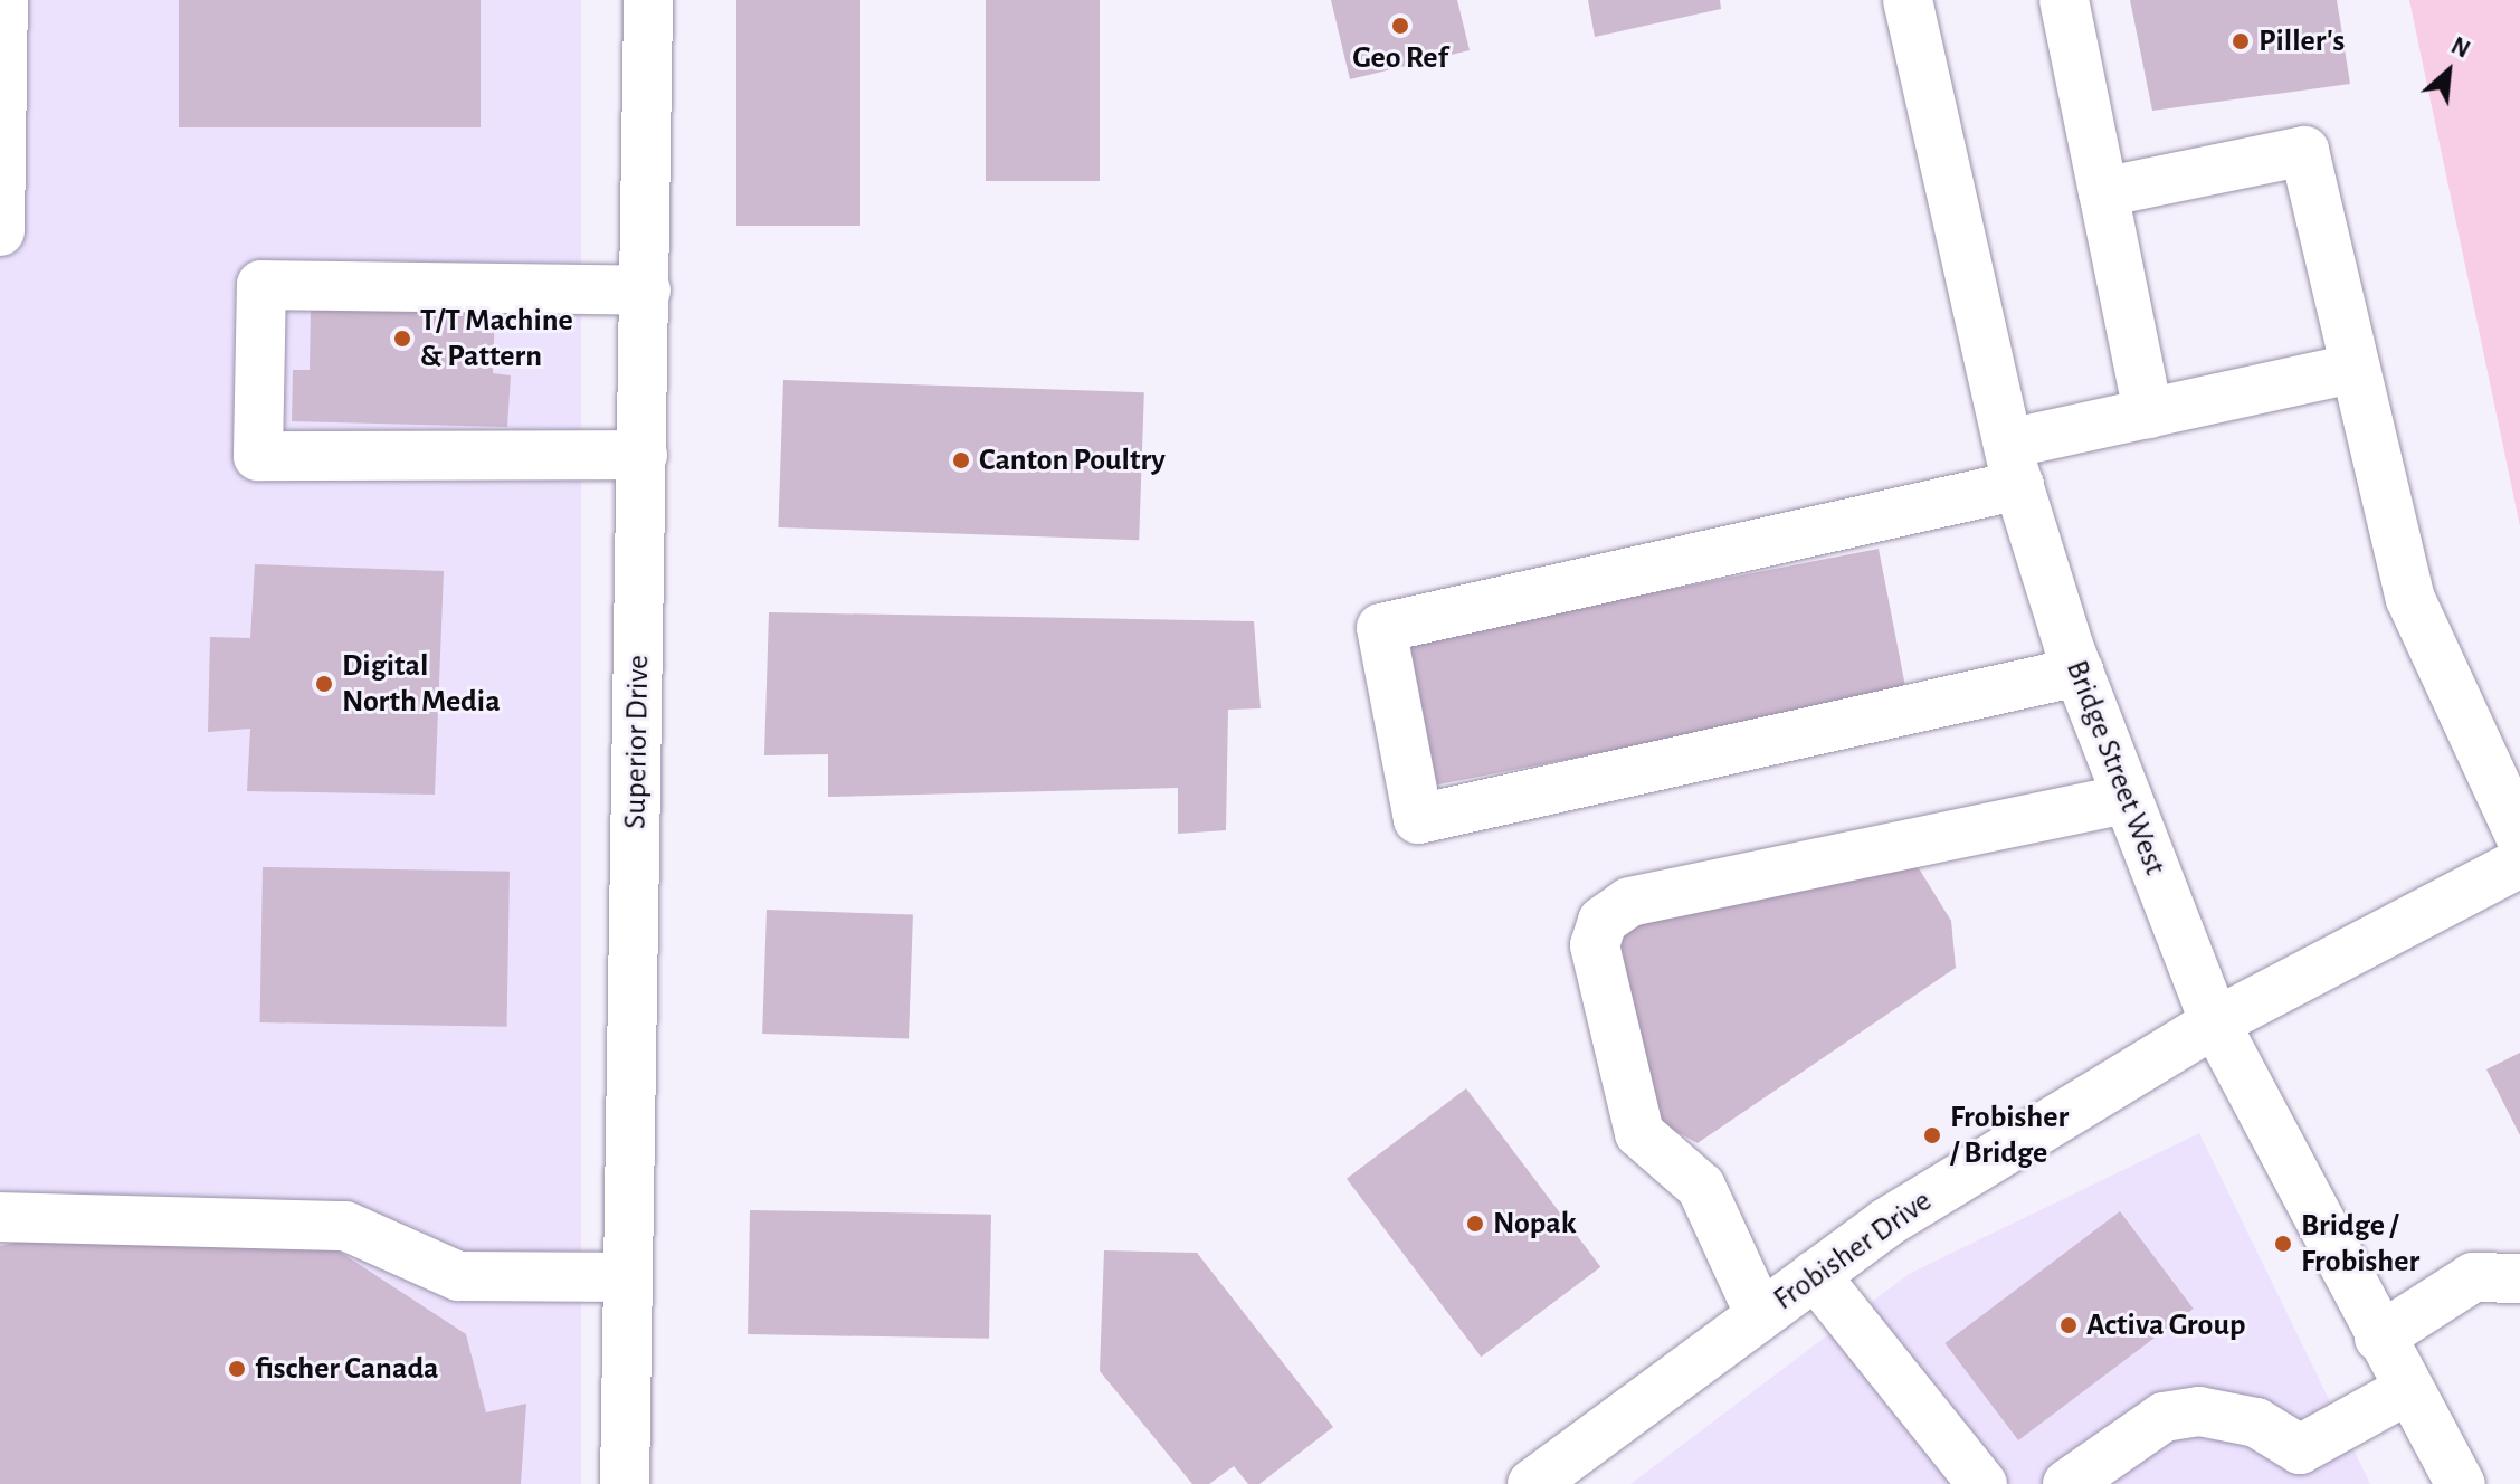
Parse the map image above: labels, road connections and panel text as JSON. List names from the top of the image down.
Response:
{
  "streets": {
    "street": ["Superior Drive", "Bridge Street West", "Frobisher Drive"]
  },
  "crossings": [
    ["Bridge Street West", "Frobisher Drive"]
  ],
  "places": [
    "Geo Ref",
    "Piller's",
    "T/T Machine & Pattern",
    "Canton Poultry",
    "Digital North Media",
    "Frobisher / Bridge",
    "Nopak",
    "Bridge / Frobisher",
    "Activa Group",
    "fischer Canada"
  ],
  "north": "top right"
}
